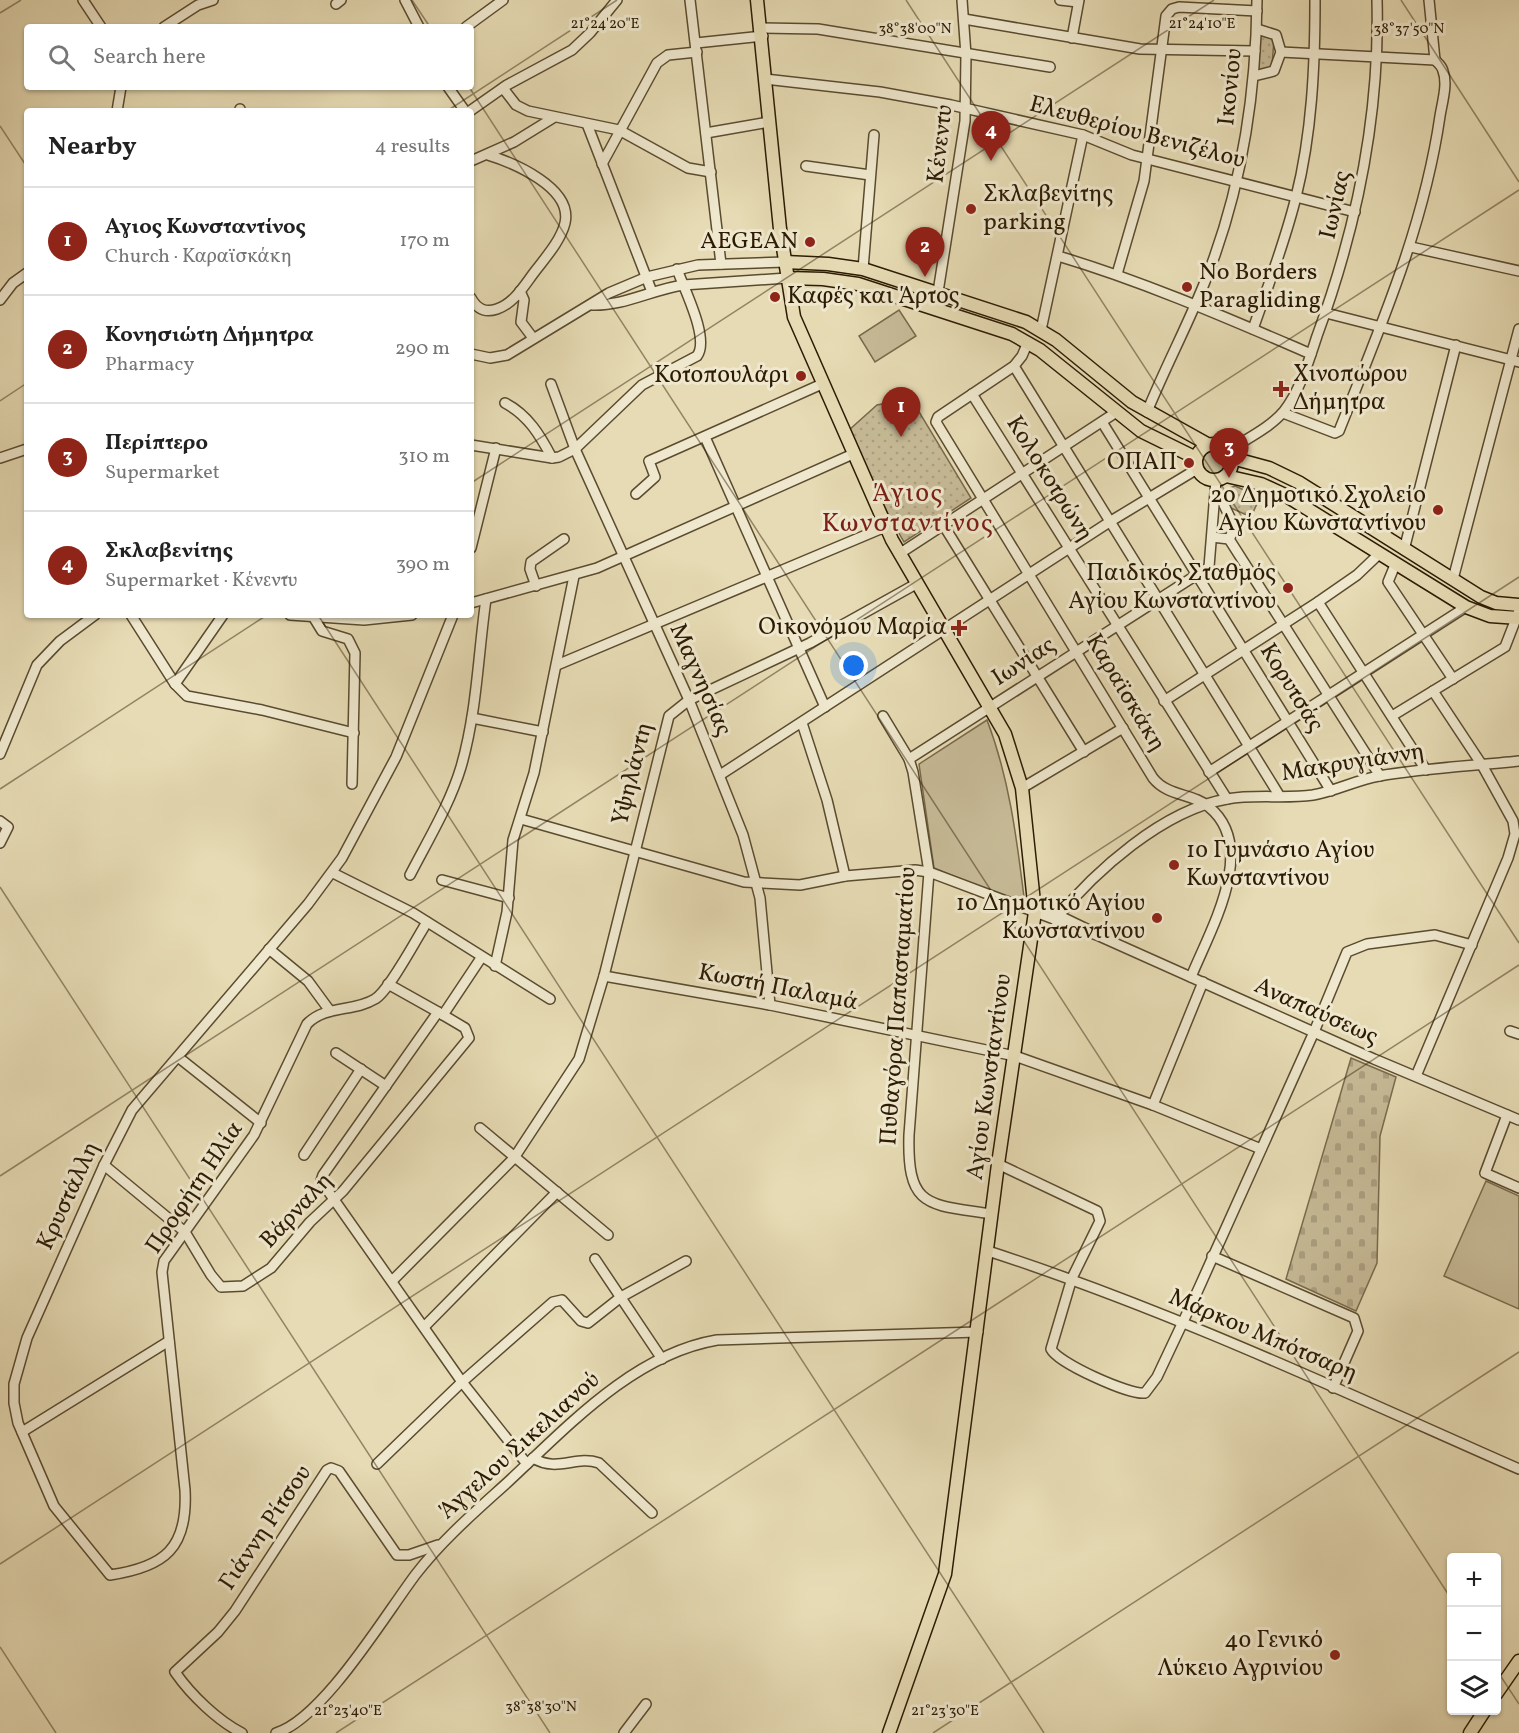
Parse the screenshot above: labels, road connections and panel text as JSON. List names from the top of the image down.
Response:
{
  "streets": {
    "main road": ["Αγίου Κωνσταντίνου"],
    "street": [
      "Ικονίου",
      "Ελευθερίου Βενιζέλου",
      "Κένεντυ",
      "Ιωνίας",
      "Κολοκοτρώνη",
      "Μαγνησίας",
      "Κορυτσάς",
      "Καραϊσκάκη",
      "Μακρυγιάννη",
      "Υψηλάντη",
      "Κωστή Παλαμά",
      "Πυθαγόρα Παπασταματίου",
      "Αναπαύσεως",
      "Προφήτη Ηλία",
      "Κρυστάλλη",
      "Βάρναλη",
      "Μάρκου Μπότσαρη",
      "Άγγελου Σικελιανού",
      "Γιάννη Ρίτσου"
    ]
  },
  "crossings": [
    ["Ικονίου", "Ελευθερίου Βενιζέλου"],
    ["Ελευθερίου Βενιζέλου", "Κένεντυ"],
    ["Ελευθερίου Βενιζέλου", "Ιωνίας"],
    ["Ελευθερίου Βενιζέλου", "Αγίου Κωνσταντίνου"],
    ["Ιωνίας", "Κολοκοτρώνη"],
    ["Ιωνίας", "Κορυτσάς"],
    ["Ιωνίας", "Καραϊσκάκη"],
    ["Ιωνίας", "Πυθαγόρα Παπασταματίου"],
    ["Ιωνίας", "Αγίου Κωνσταντίνου"],
    ["Κολοκοτρώνη", "Καραϊσκάκη"],
    ["Κολοκοτρώνη", "Μακρυγιάννη"],
    ["Μαγνησίας", "Υψηλάντη"],
    ["Μαγνησίας", "Κωστή Παλαμά"],
    ["Μαγνησίας", "Αναπαύσεως"],
    ["Κορυτσάς", "Μακρυγιάννη"],
    ["Καραϊσκάκη", "Μακρυγιάννη"],
    ["Μακρυγιάννη", "Αναπαύσεως"],
    ["Υψηλάντη", "Κωστή Παλαμά"],
    ["Υψηλάντη", "Αναπαύσεως"],
    ["Υψηλάντη", "Αγίου Κωνσταντίνου"],
    ["Κωστή Παλαμά", "Πυθαγόρα Παπασταματίου"],
    ["Κωστή Παλαμά", "Αγίου Κωνσταντίνου"],
    ["Πυθαγόρα Παπασταματίου", "Αναπαύσεως"],
    ["Πυθαγόρα Παπασταματίου", "Αγίου Κωνσταντίνου"],
    ["Αναπαύσεως", "Αγίου Κωνσταντίνου"],
    ["Αγίου Κωνσταντίνου", "Μάρκου Μπότσαρη"],
    ["Αγίου Κωνσταντίνου", "Άγγελου Σικελιανού"],
    ["Προφήτη Ηλία", "Κρυστάλλη"],
    ["Προφήτη Ηλία", "Βάρναλη"],
    ["Κρυστάλλη", "Βάρναλη"],
    ["Άγγελου Σικελιανού", "Γιάννη Ρίτσου"]
  ],
  "districts": ["Άγιος Κωνσταντίνος"],
  "places": {
    "other": [
      "Σκλαβενίτης parking",
      "AEGEAN",
      "No Borders Paragliding",
      "Καφές και Άρτος",
      "Κοτοπουλάρι",
      "ΟΠΑΠ",
      "2ο Δημοτικό Σχολείο Αγίου Κωνσταντίνου",
      "Παιδικός Σταθμός Αγίου Κωνσταντίνου",
      "1ο Γυμνάσιο Αγίου Κωνσταντίνου",
      "1ο Δημοτικό Αγίου Κωνσταντίνου",
      "4ο Γενικό Λύκειο Αγρινίου"
    ],
    "health": ["Χινοπώρου Δήμητρα", "Οικονόμου Μαρία"]
  },
  "page": {
    "search": "Search here",
    "heading": ["Nearby", "4 results"],
    "pins": [
      "4",
      "2",
      "1",
      "3"
    ],
    "list": [
      {
        "mark": "1",
        "name": "Αγιος Κωνσταντίνος",
        "note": "Church · Καραϊσκάκη",
        "value": "170 m"
      },
      {
        "mark": "2",
        "name": "Κονησιώτη Δήμητρα",
        "note": "Pharmacy",
        "value": "290 m"
      },
      {
        "mark": "3",
        "name": "Περίπτερο",
        "note": "Supermarket",
        "value": "310 m"
      },
      {
        "mark": "4",
        "name": "Σκλαβενίτης",
        "note": "Supermarket · Κένεντυ",
        "value": "390 m"
      }
    ],
    "map_buttons": ["+", "−"]
  },
  "coordinates": [
    "21°24'20\"E",
    "21°24'10\"E",
    "38°38'00\"N",
    "38°37'50\"N",
    "38°38'30\"N",
    "21°23'40\"E",
    "21°23'30\"E"
  ]
}
